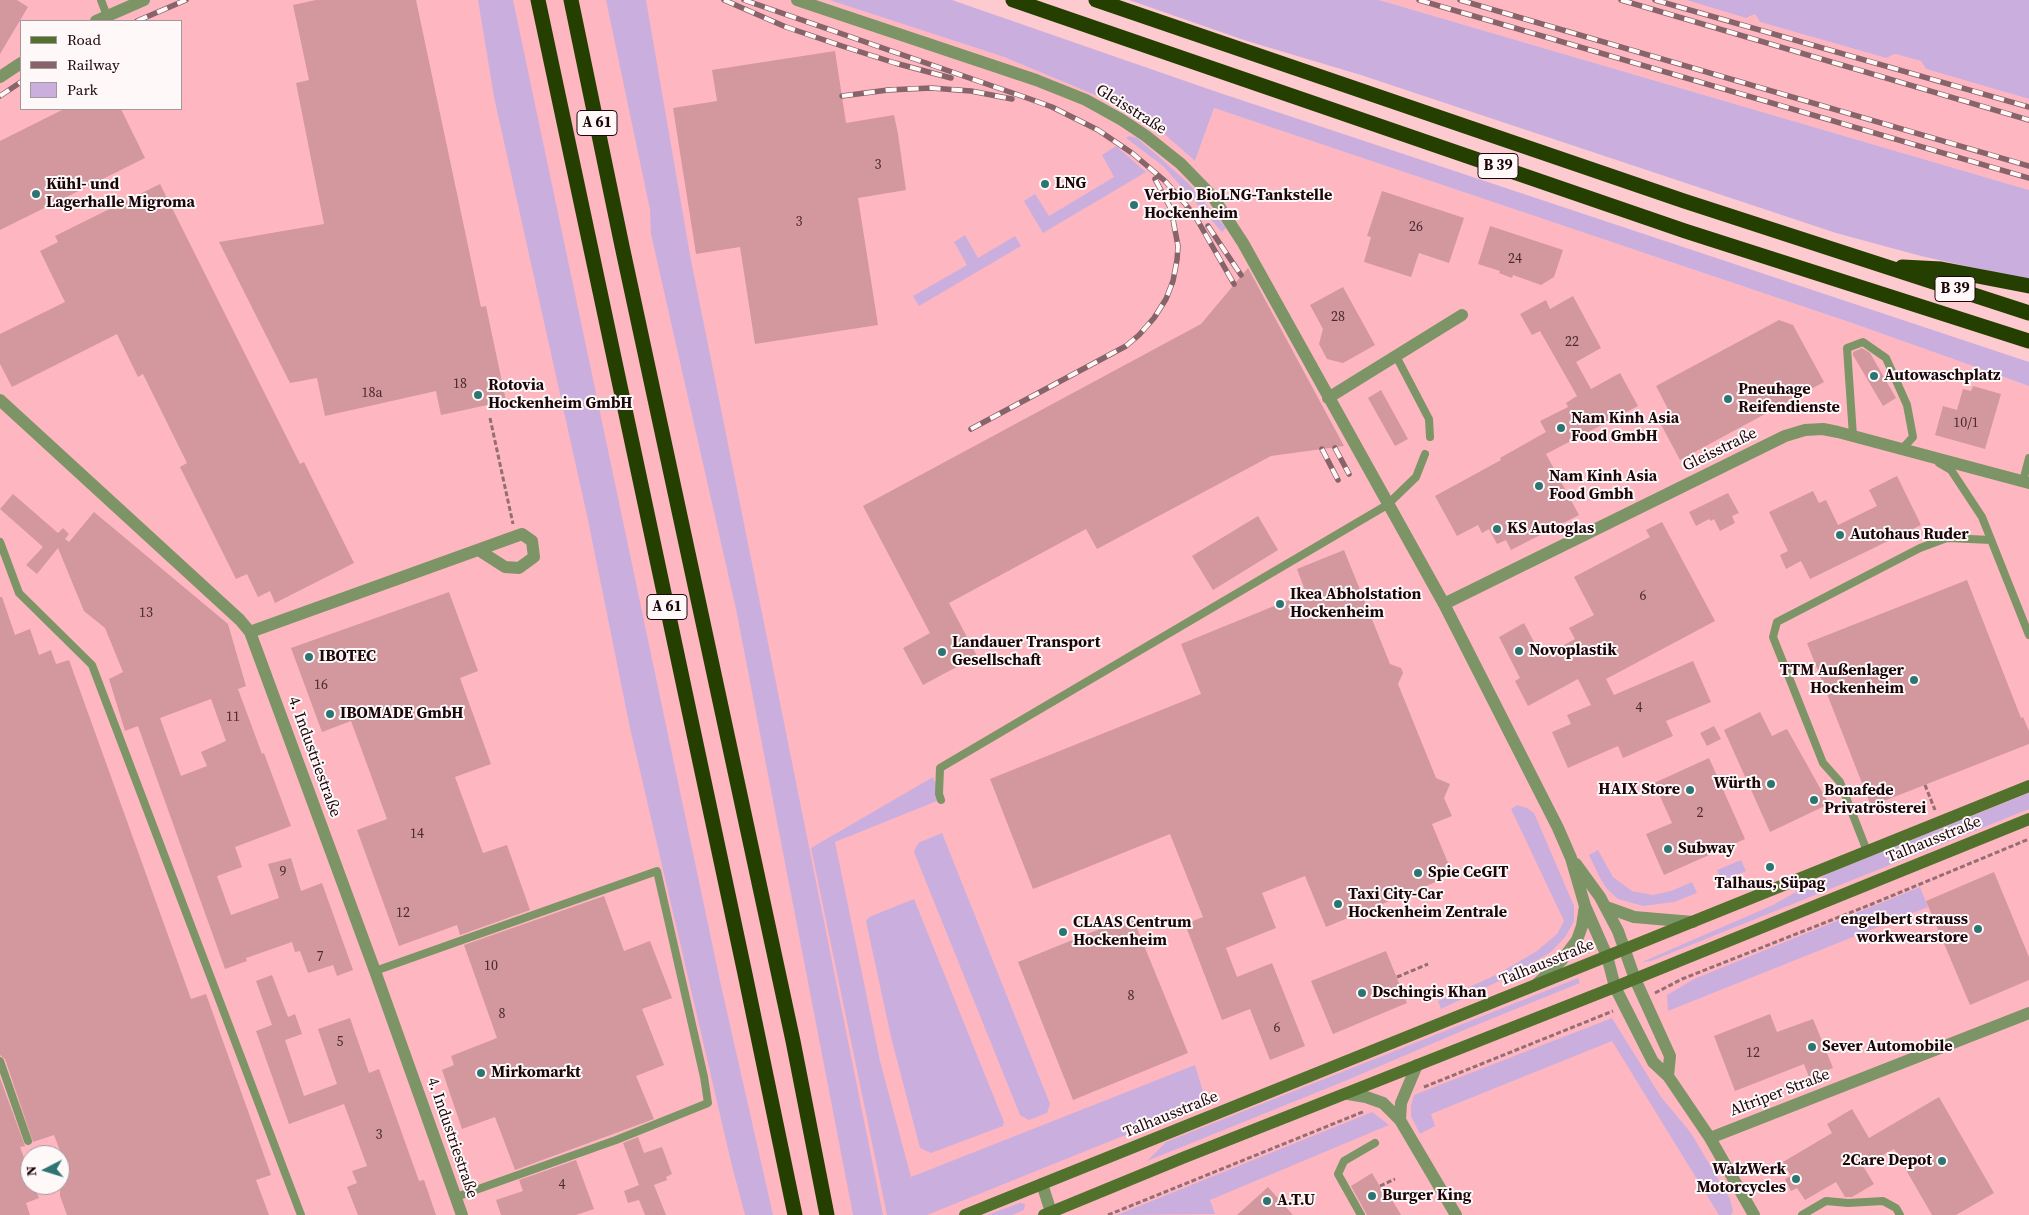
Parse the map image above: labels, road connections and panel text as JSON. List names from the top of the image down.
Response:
{
  "streets": {
    "highway": ["A 61", "B 39"],
    "main road": ["Talhausstraße"],
    "street": ["Gleisstraße", "4. Industriestraße", "Altriper Straße"]
  },
  "crossings": [
    ["Gleisstraße", "Talhausstraße"],
    ["Gleisstraße", "Altriper Straße"]
  ],
  "places": [
    "LNG",
    "Kühl- und Lagerhalle Migroma",
    "Verbio BioLNG-Tankstelle Hockenheim",
    "Autowaschplatz",
    "Rotovia Hockenheim GmbH",
    "Pneuhage Reifendienste",
    "Nam Kinh Asia Food GmbH",
    "Nam Kinh Asia Food Gmbh",
    "KS Autoglas",
    "Autohaus Ruder",
    "Ikea Abholstation Hockenheim",
    "Novoplastik",
    "Landauer Transport Gesellschaft",
    "IBOTEC",
    "TTM Außenlager Hockenheim",
    "IBOMADE GmbH",
    "Würth",
    "HAIX Store",
    "Bonafede Privatrösterei",
    "Subway",
    "Talhaus, Süpag",
    "Spie CeGIT",
    "Taxi City-Car Hockenheim Zentrale",
    "engelbert strauss workwearstore",
    "CLAAS Centrum Hockenheim",
    "Dschingis Khan",
    "Sever Automobile",
    "Mirkomarkt",
    "2Care Depot",
    "WalzWerk Motorcycles",
    "Burger King",
    "A.T.U"
  ],
  "house_numbers": [
    "3",
    "3",
    "26",
    "24",
    "28",
    "22",
    "18",
    "18a",
    "10/1",
    "6",
    "13",
    "16",
    "4",
    "11",
    "2",
    "14",
    "9",
    "12",
    "7",
    "10",
    "8",
    "8",
    "6",
    "5",
    "12",
    "3",
    "4"
  ],
  "legend": ["Road", "Railway", "Park"],
  "north": "left"
}
